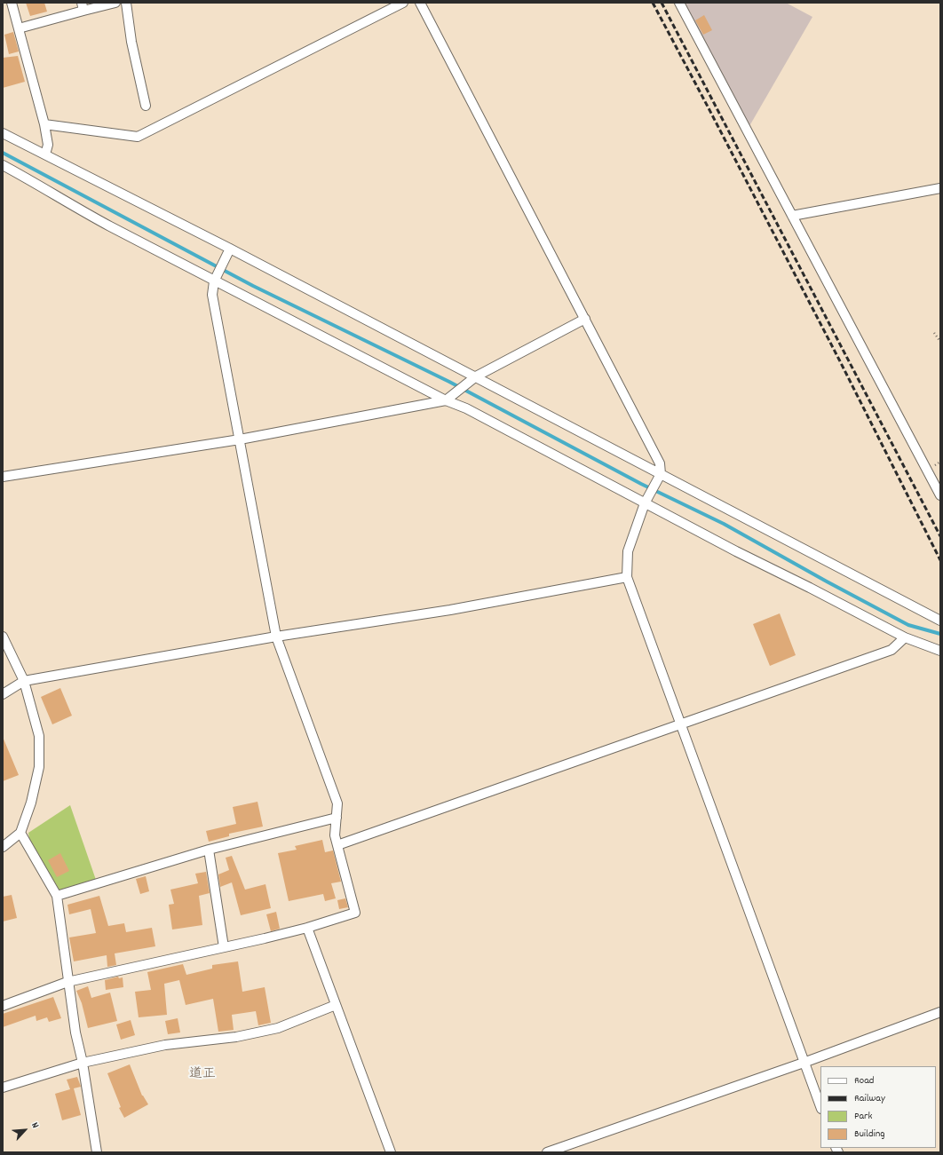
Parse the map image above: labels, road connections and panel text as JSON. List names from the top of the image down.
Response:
{
  "districts": ["道正"],
  "legend": [
    "Road",
    "Railway",
    "Park",
    "Building"
  ],
  "north": "top right"
}
